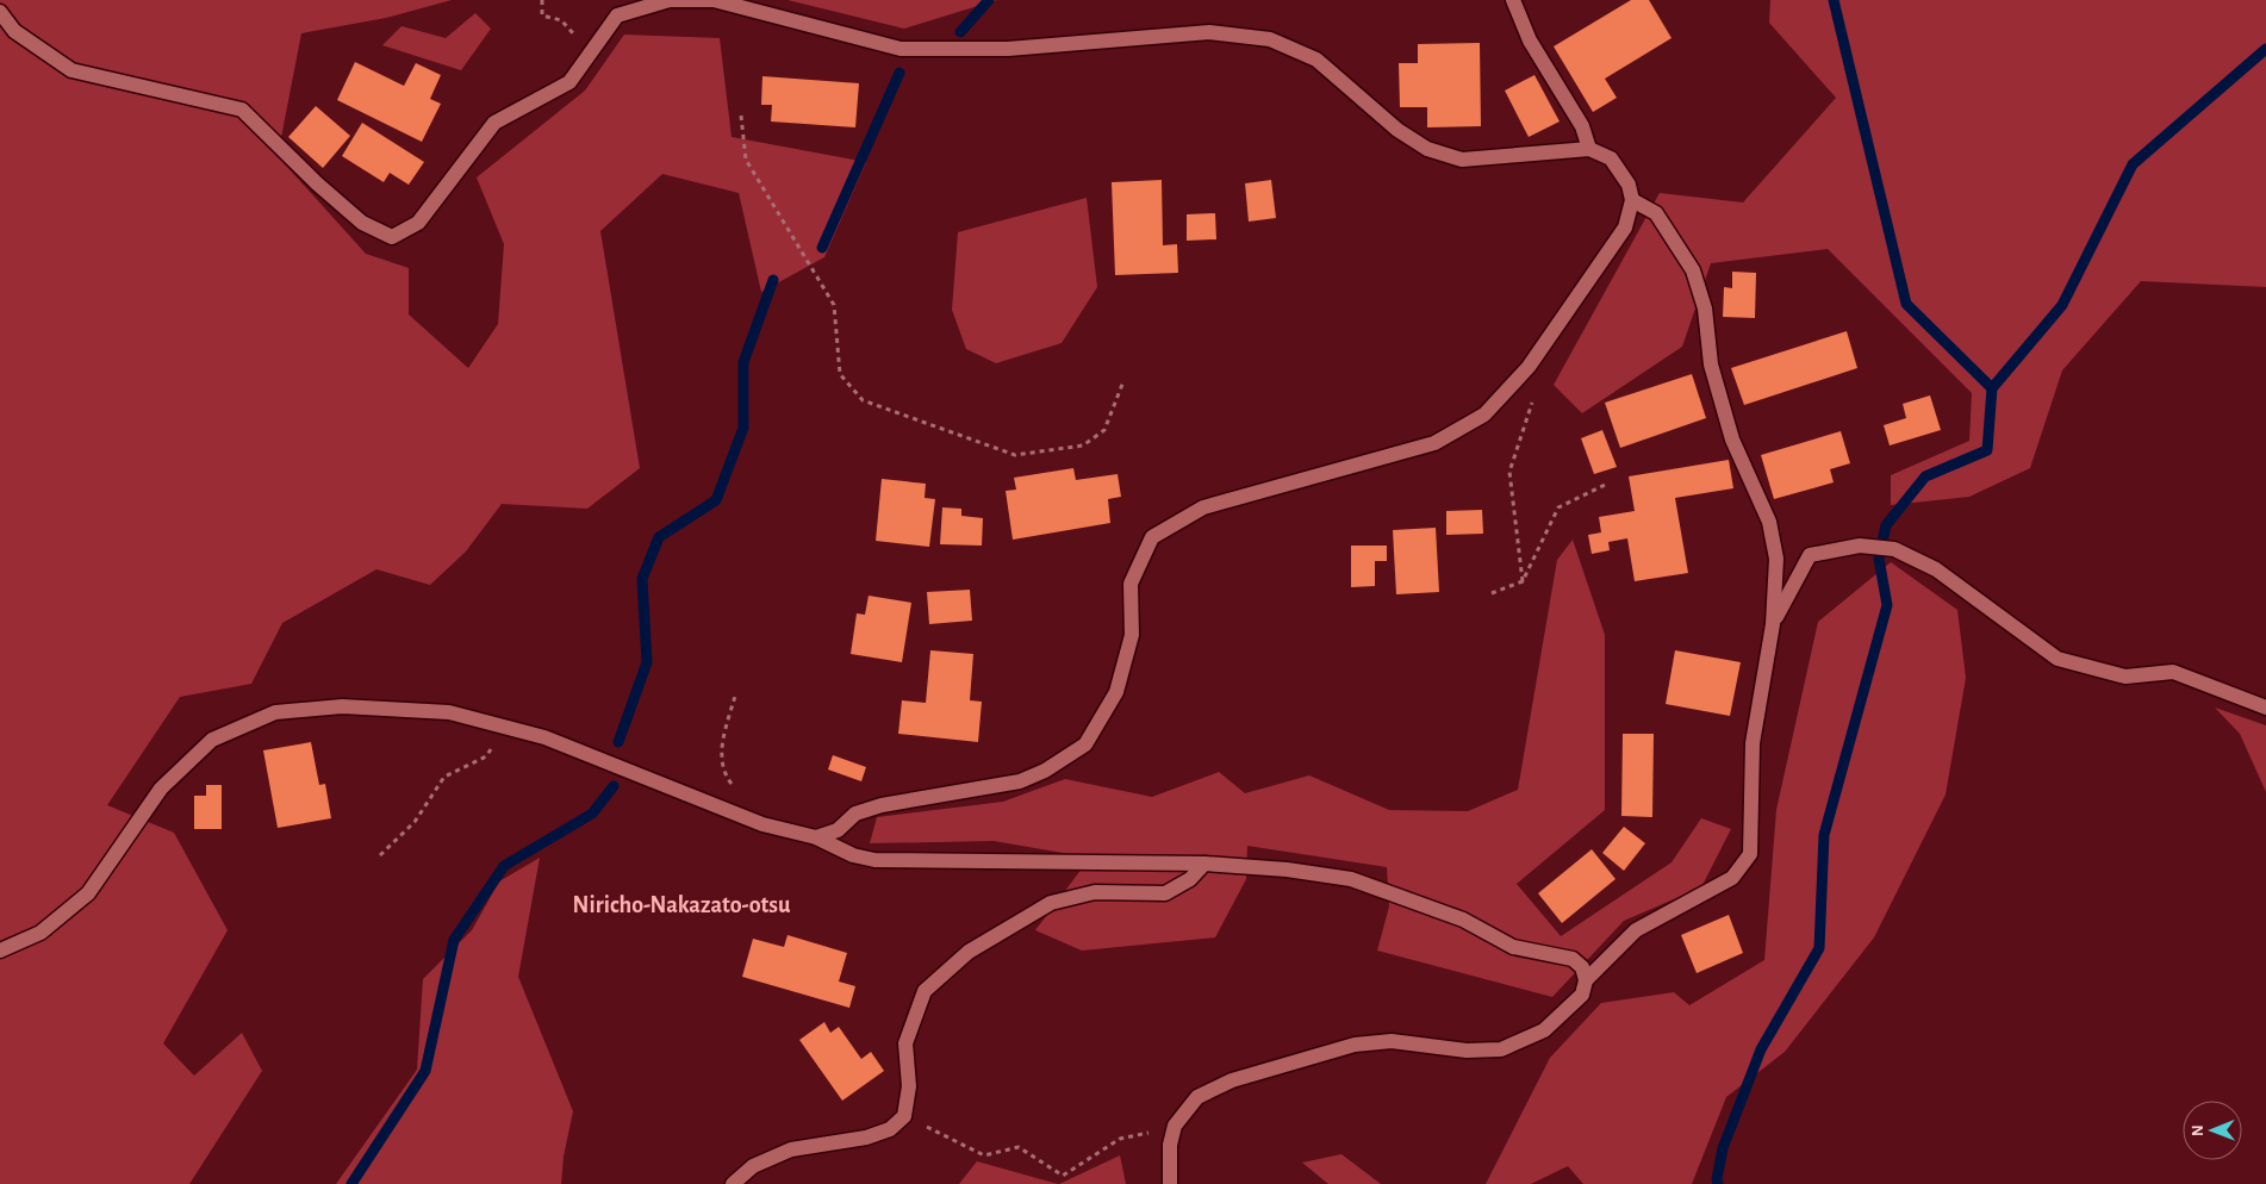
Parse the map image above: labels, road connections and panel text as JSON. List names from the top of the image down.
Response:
{
  "districts": ["Niricho-Nakazato-otsu"],
  "north": "left"
}
